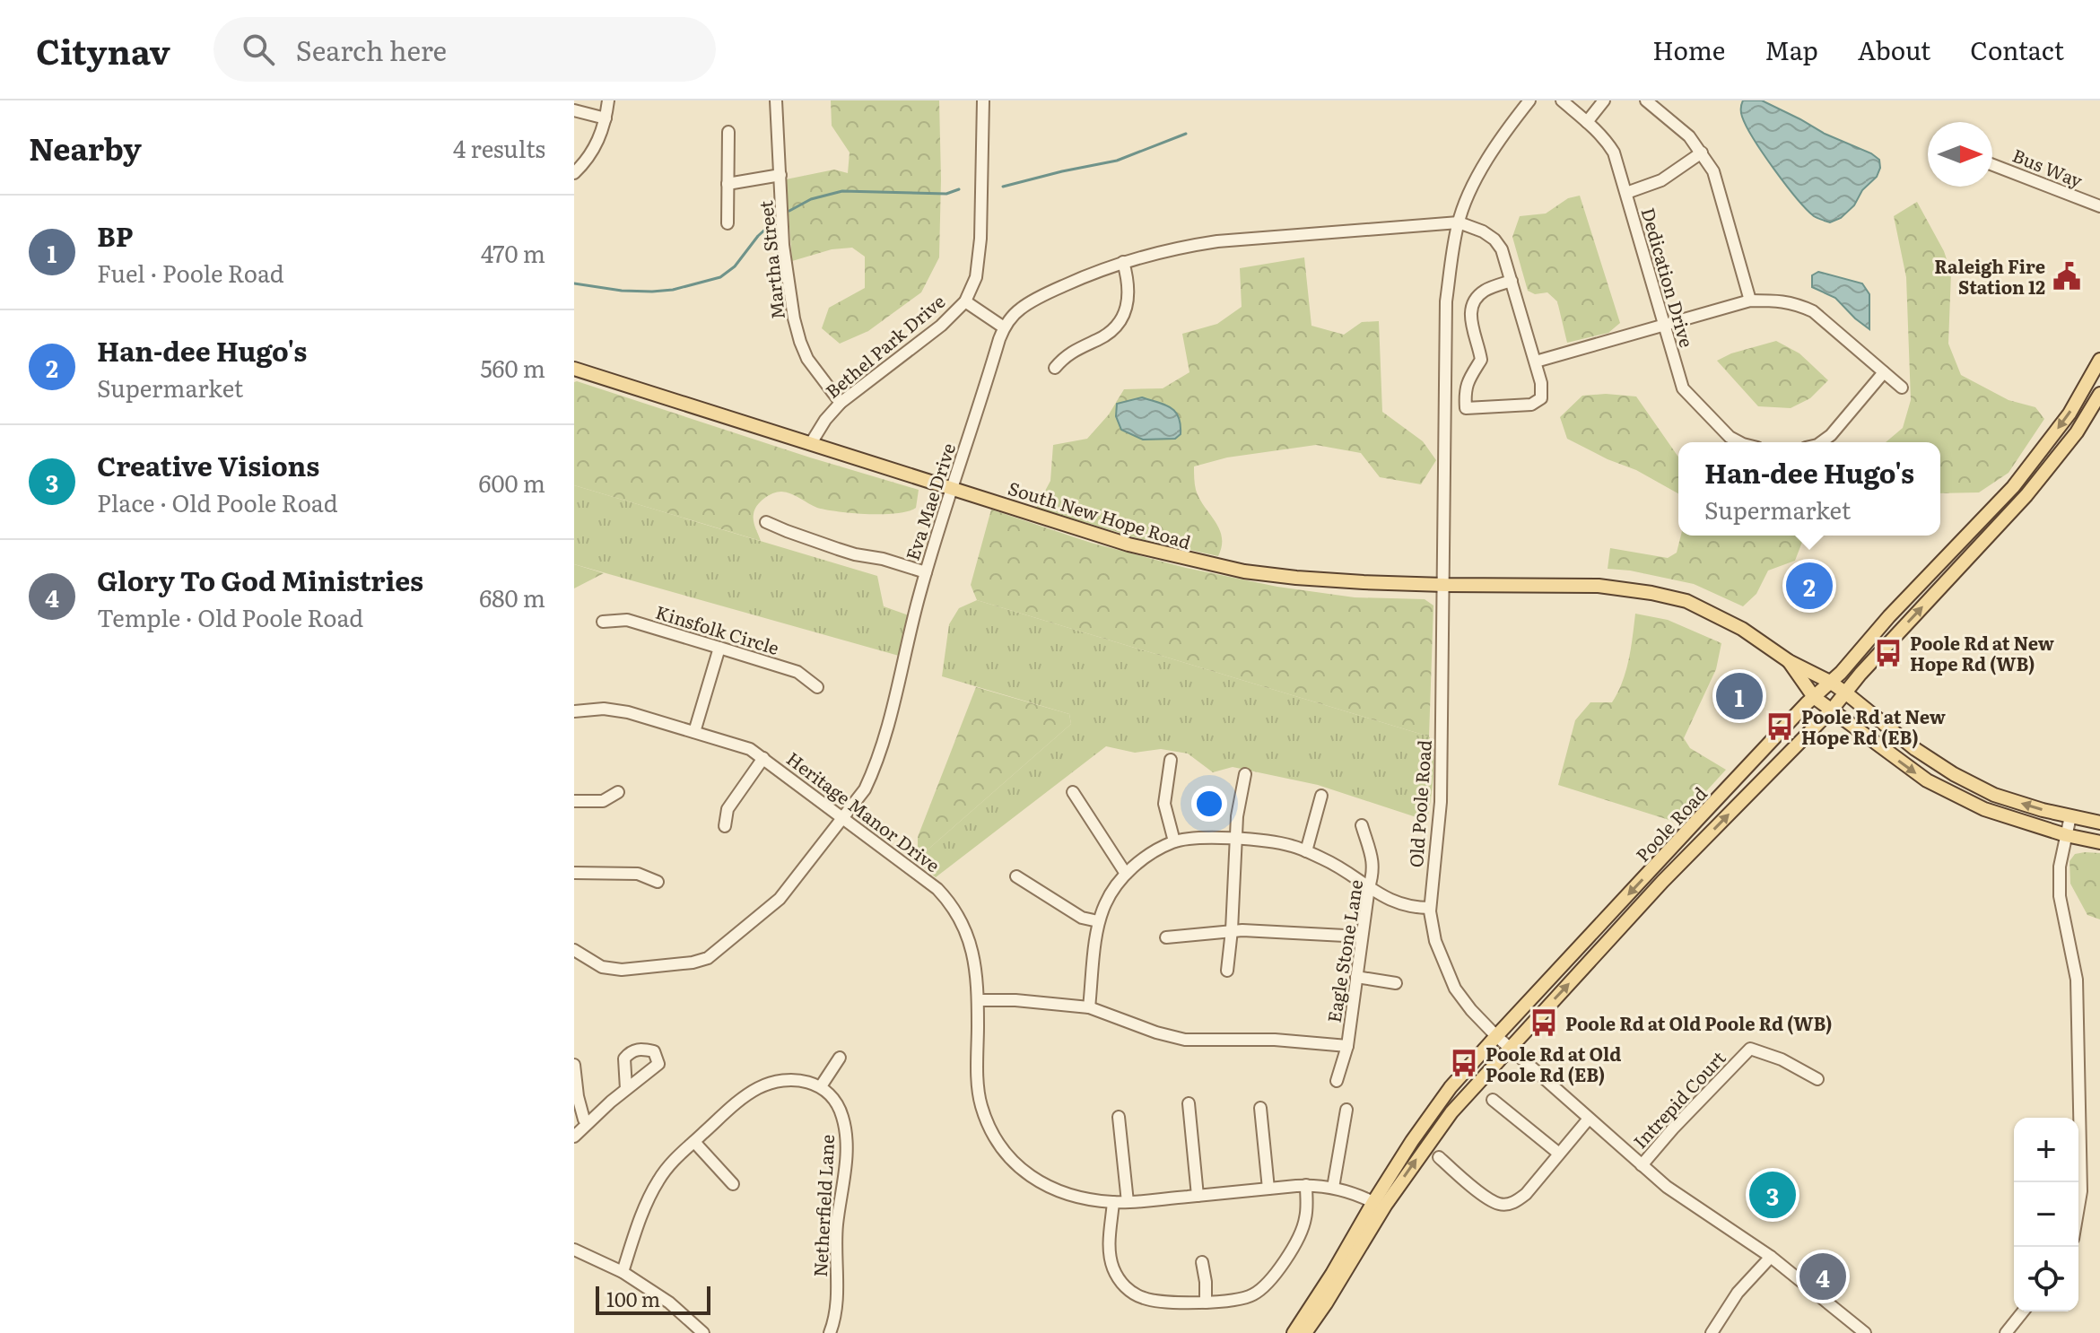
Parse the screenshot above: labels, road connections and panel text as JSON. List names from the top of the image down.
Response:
{
  "streets": {
    "main road": ["South New Hope Road", "Poole Road"],
    "street": [
      "Bus Way",
      "Martha Street",
      "Dedication Drive",
      "Bethel Park Drive",
      "Eva Mae Drive",
      "Kinsfolk Circle",
      "Old Poole Road",
      "Heritage Manor Drive",
      "Eagle Stone Lane",
      "Intrepid Court",
      "Netherfield Lane"
    ]
  },
  "crossings": [
    ["Martha Street", "Bethel Park Drive"],
    ["Bethel Park Drive", "South New Hope Road"],
    ["Eva Mae Drive", "South New Hope Road"],
    ["Eva Mae Drive", "Old Poole Road"],
    ["Eva Mae Drive", "Heritage Manor Drive"],
    ["South New Hope Road", "Old Poole Road"],
    ["South New Hope Road", "Poole Road"],
    ["Old Poole Road", "Poole Road"],
    ["Old Poole Road", "Intrepid Court"],
    ["Heritage Manor Drive", "Poole Road"]
  ],
  "places": {
    "public building": ["Raleigh Fire Station 12"],
    "bus stop": [
      "Poole Rd at New Hope Rd (WB)",
      "Poole Rd at New Hope Rd (EB)",
      "Poole Rd at Old Poole Rd (WB)",
      "Poole Rd at Old Poole Rd (EB)"
    ]
  },
  "scale_bar": "100 m",
  "north": "right",
  "page": {
    "header": "Citynav",
    "search": "Search here",
    "nav": [
      "Home",
      "Map",
      "About",
      "Contact"
    ],
    "heading": ["Nearby", "4 results"],
    "list": [
      {
        "mark": "1",
        "name": "BP",
        "note": "Fuel · Poole Road",
        "value": "470 m"
      },
      {
        "mark": "2",
        "name": "Han-dee Hugo's",
        "note": "Supermarket",
        "value": "560 m"
      },
      {
        "mark": "3",
        "name": "Creative Visions",
        "note": "Place · Old Poole Road",
        "value": "600 m"
      },
      {
        "mark": "4",
        "name": "Glory To God Ministries",
        "note": "Temple · Old Poole Road",
        "value": "680 m"
      }
    ],
    "popup": ["Han-dee Hugo's", "Supermarket"],
    "pins": [
      "2",
      "1",
      "3",
      "4"
    ],
    "map_buttons": ["+", "−"],
    "scale": "100 m"
  }
}
